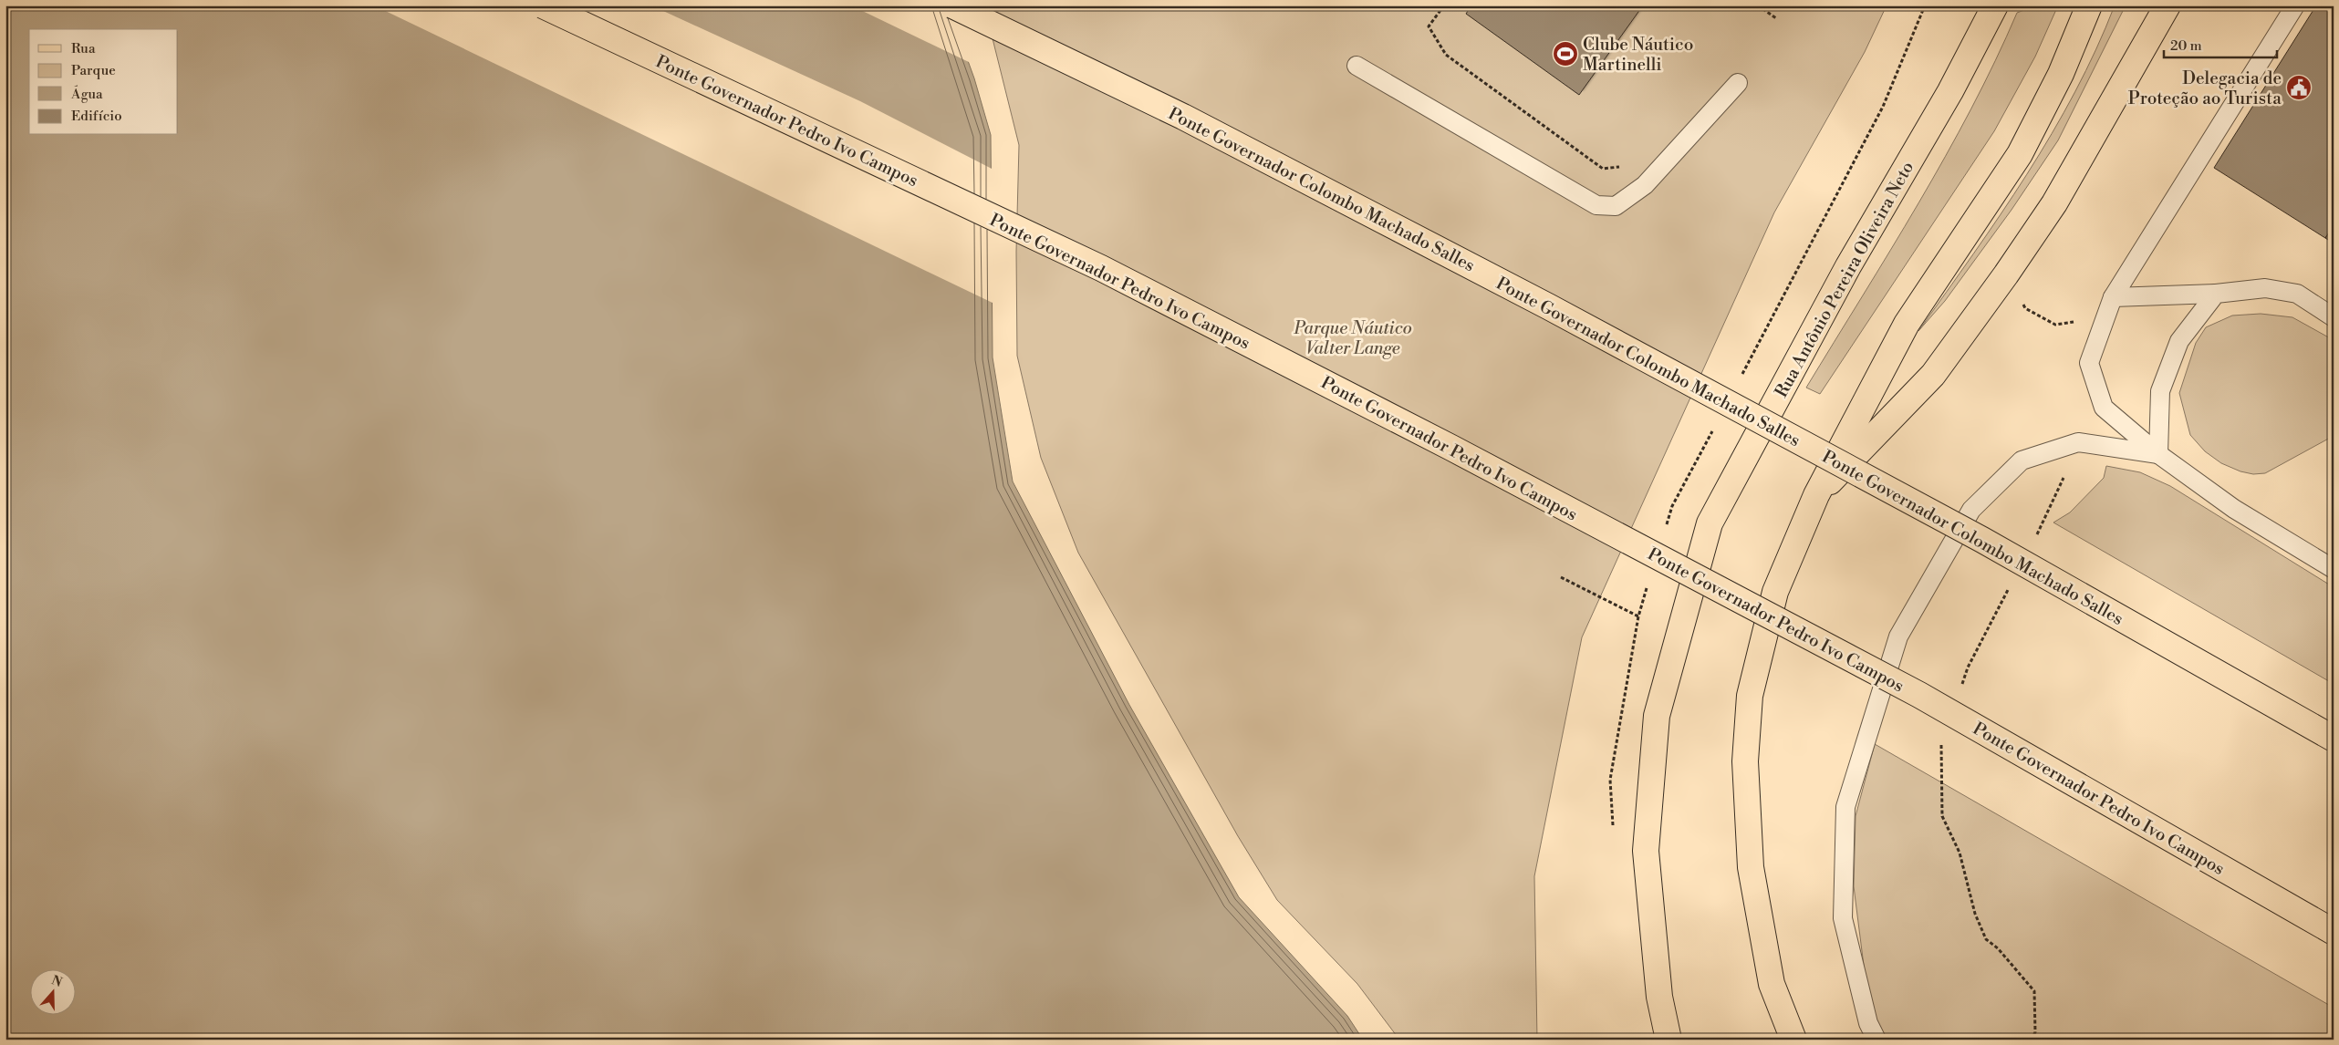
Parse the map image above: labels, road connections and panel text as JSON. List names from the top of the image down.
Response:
{
  "streets": {
    "main road": ["Ponte Governador Pedro Ivo Campos", "Ponte Governador Colombo Machado Salles", "Rua Antônio Pereira Oliveira Neto"]
  },
  "parks": ["Parque Náutico Valter Lange"],
  "places": {
    "sports": ["Clube Náutico Martinelli"],
    "public building": ["Delegacia de Proteção ao Turista"]
  },
  "legend": [
    "Rua",
    "Parque",
    "Água",
    "Edifício"
  ],
  "scale_bar": "20 m",
  "north": "top"
}
